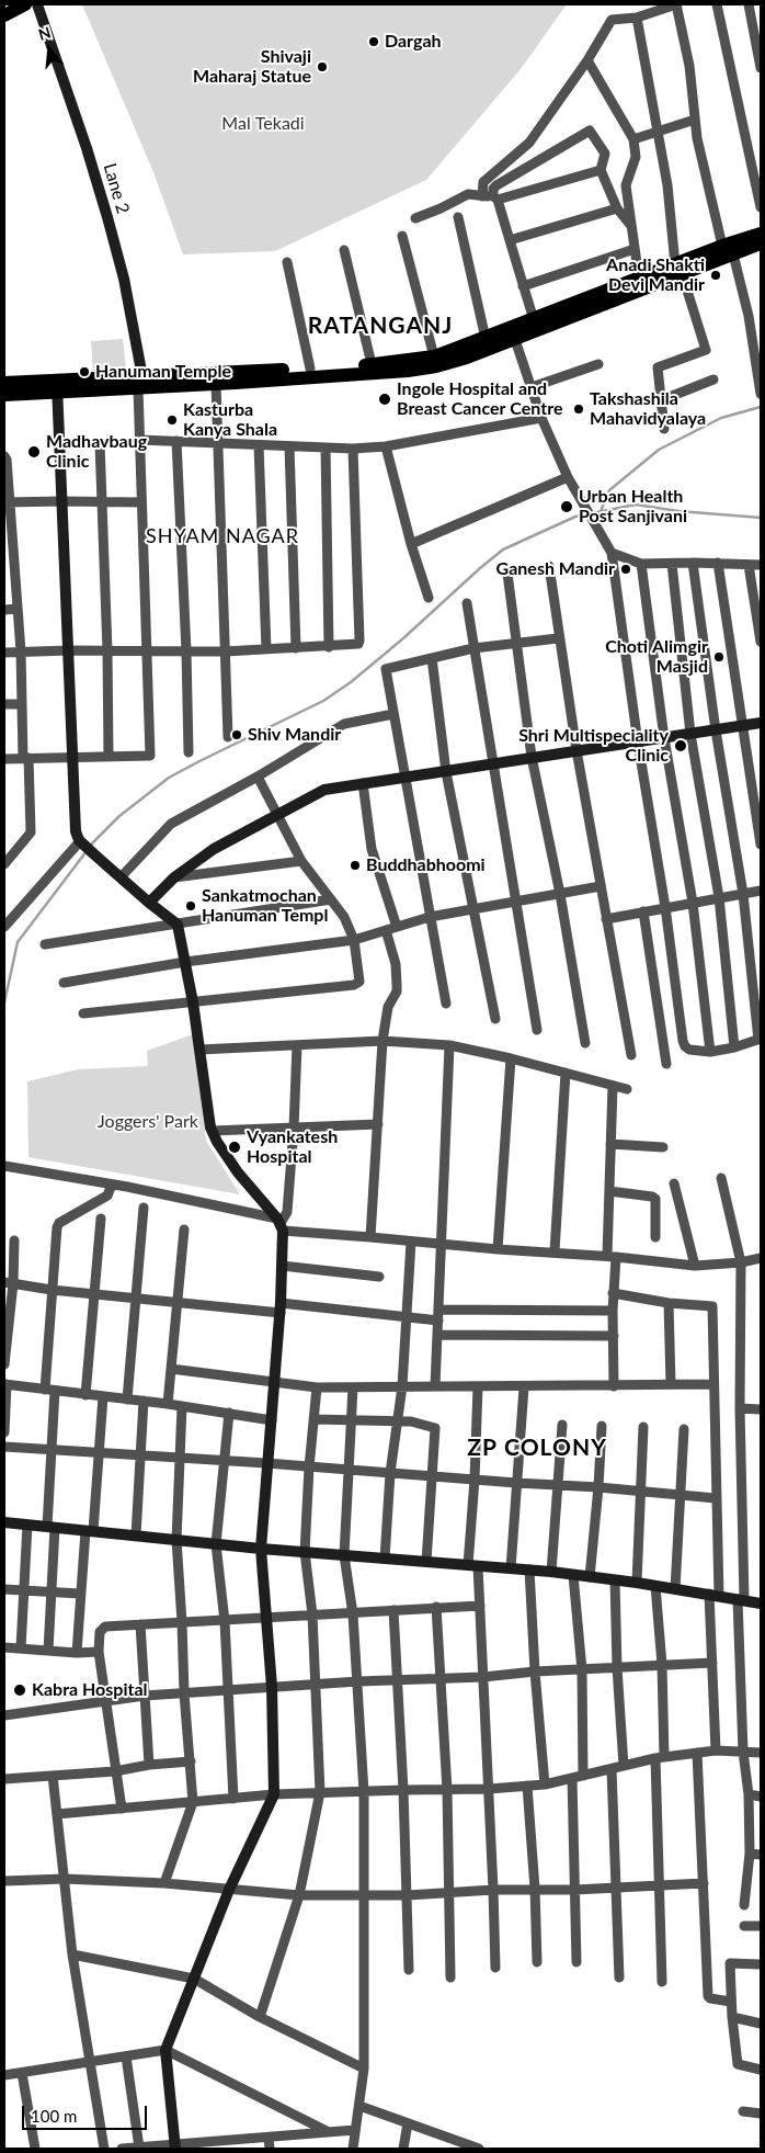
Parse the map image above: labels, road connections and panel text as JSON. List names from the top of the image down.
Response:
{
  "streets": {
    "street": ["Lane 2"]
  },
  "districts": ["RATANGANJ", "SHYAM NAGAR", "ZP COLONY"],
  "parks": ["Mal Tekadi", "Joggers' Park"],
  "places": [
    "Dargah",
    "Shivaji Maharaj Statue",
    "Anadi Shakti Devi Mandir",
    "Hanuman Temple",
    "Ingole Hospital and Breast Cancer Centre",
    "Takshashila Mahavidyalaya",
    "Kasturba Kanya Shala",
    "Madhavbaug Clinic",
    "Urban Health Post Sanjivani",
    "Ganesh Mandir",
    "Choti Alimgir Masjid",
    "Shiv Mandir",
    "Shri Multispeciality Clinic",
    "Buddhabhoomi",
    "Sankatmochan Hanuman Templ",
    "Vyankatesh Hospital",
    "Kabra Hospital"
  ],
  "scale_bar": "100 m",
  "north": "top"
}
